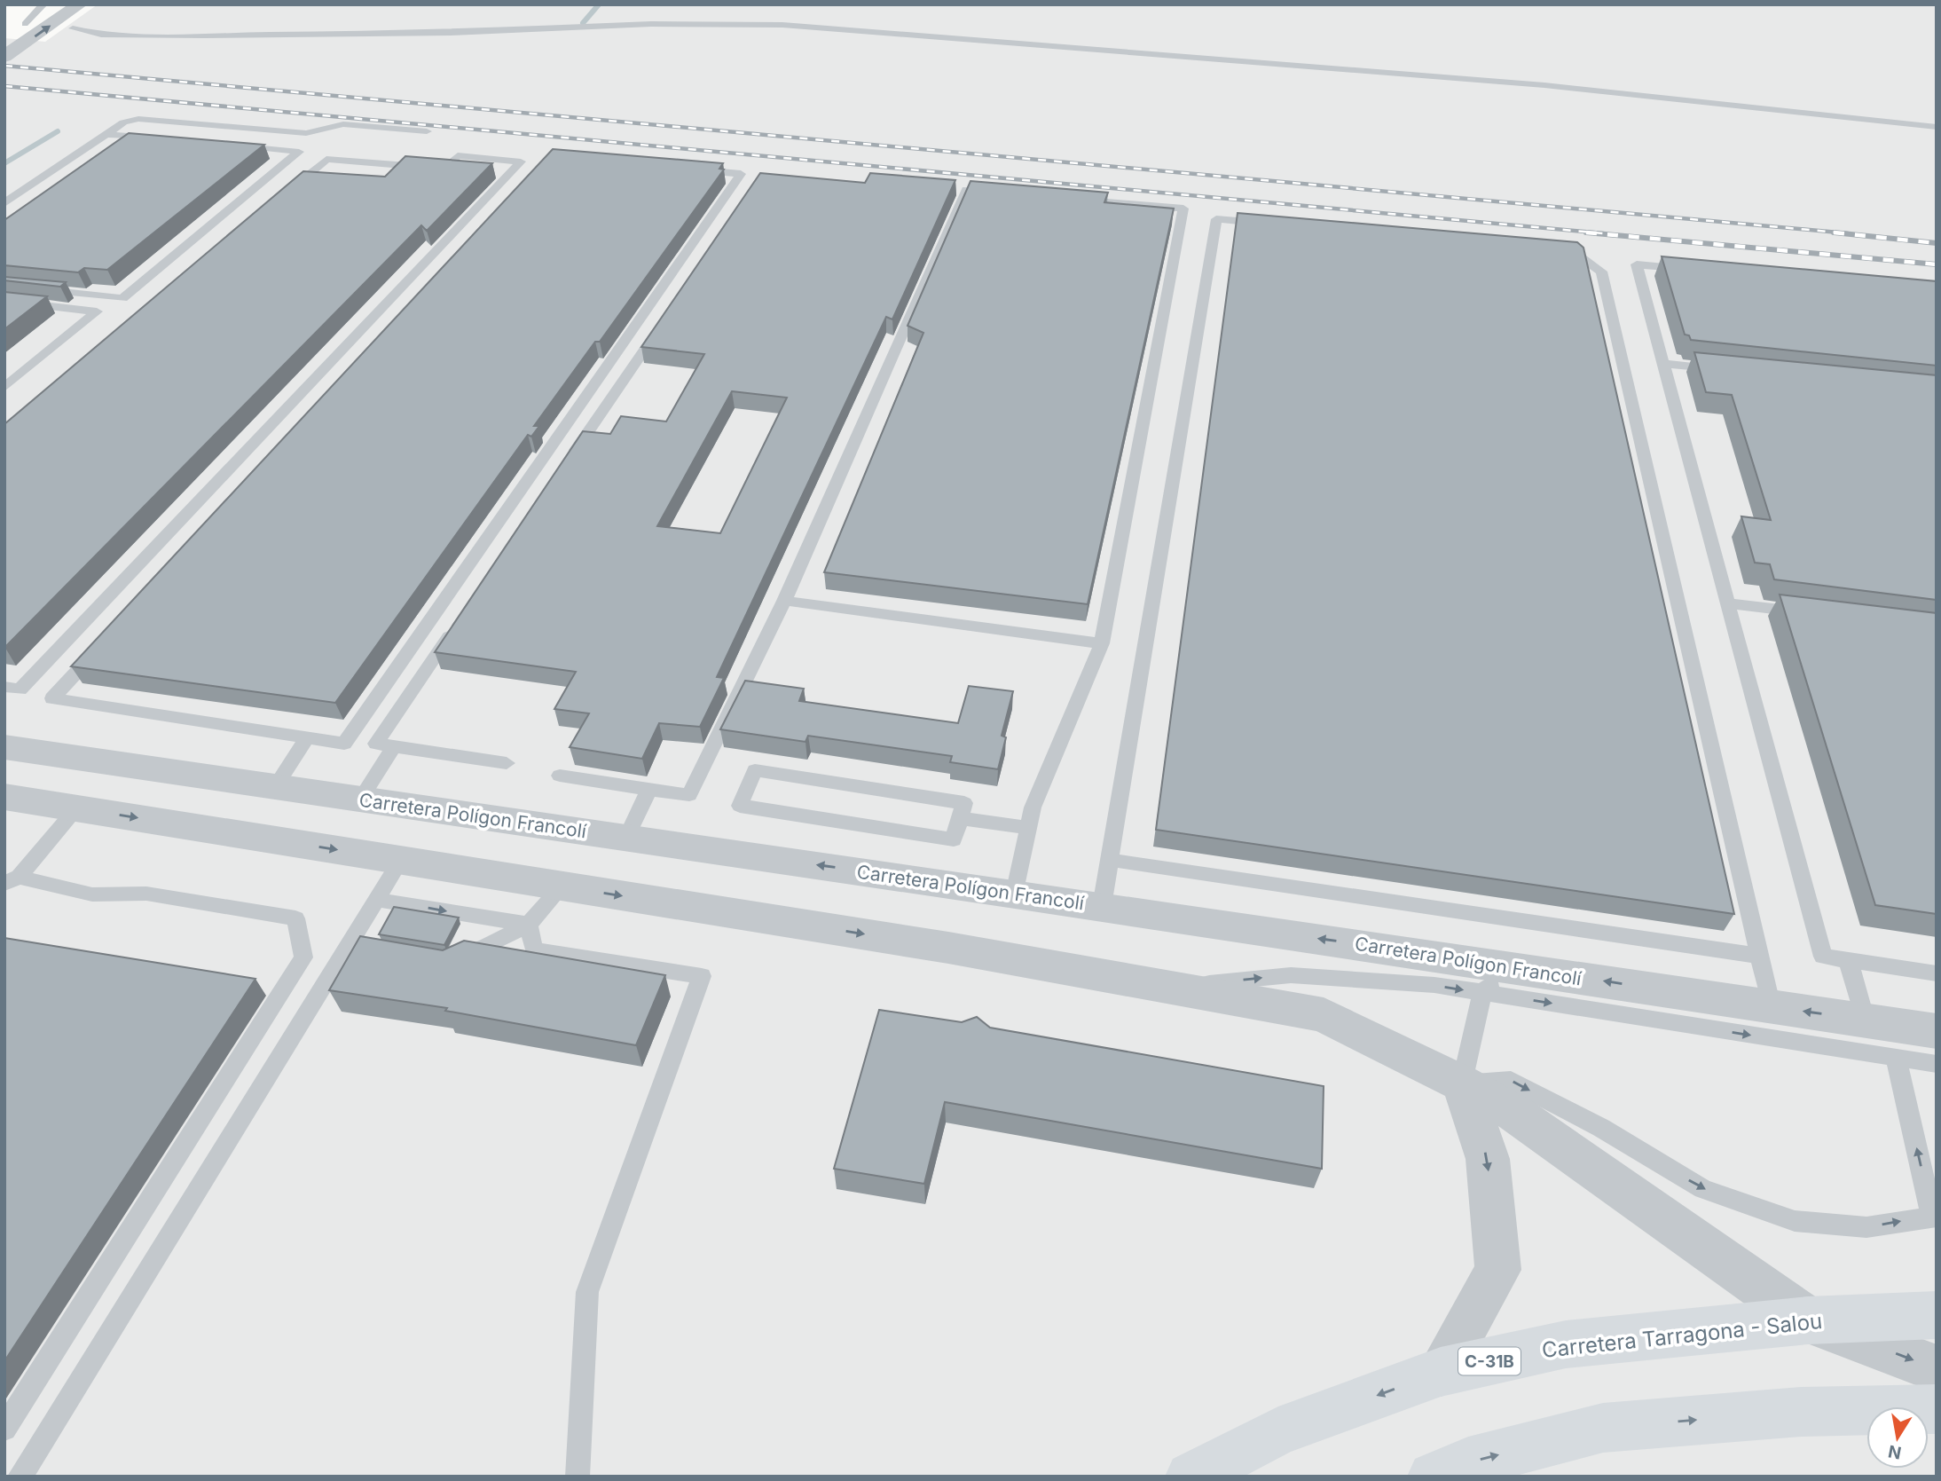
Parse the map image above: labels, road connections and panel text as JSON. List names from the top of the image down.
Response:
{
  "streets": {
    "main road": ["Carretera Tarragona - Salou", "C-31B"],
    "street": ["Carretera Polígon Francolí"]
  },
  "one_way": ["Carretera Tarragona - Salou"],
  "north": "bottom"
}
